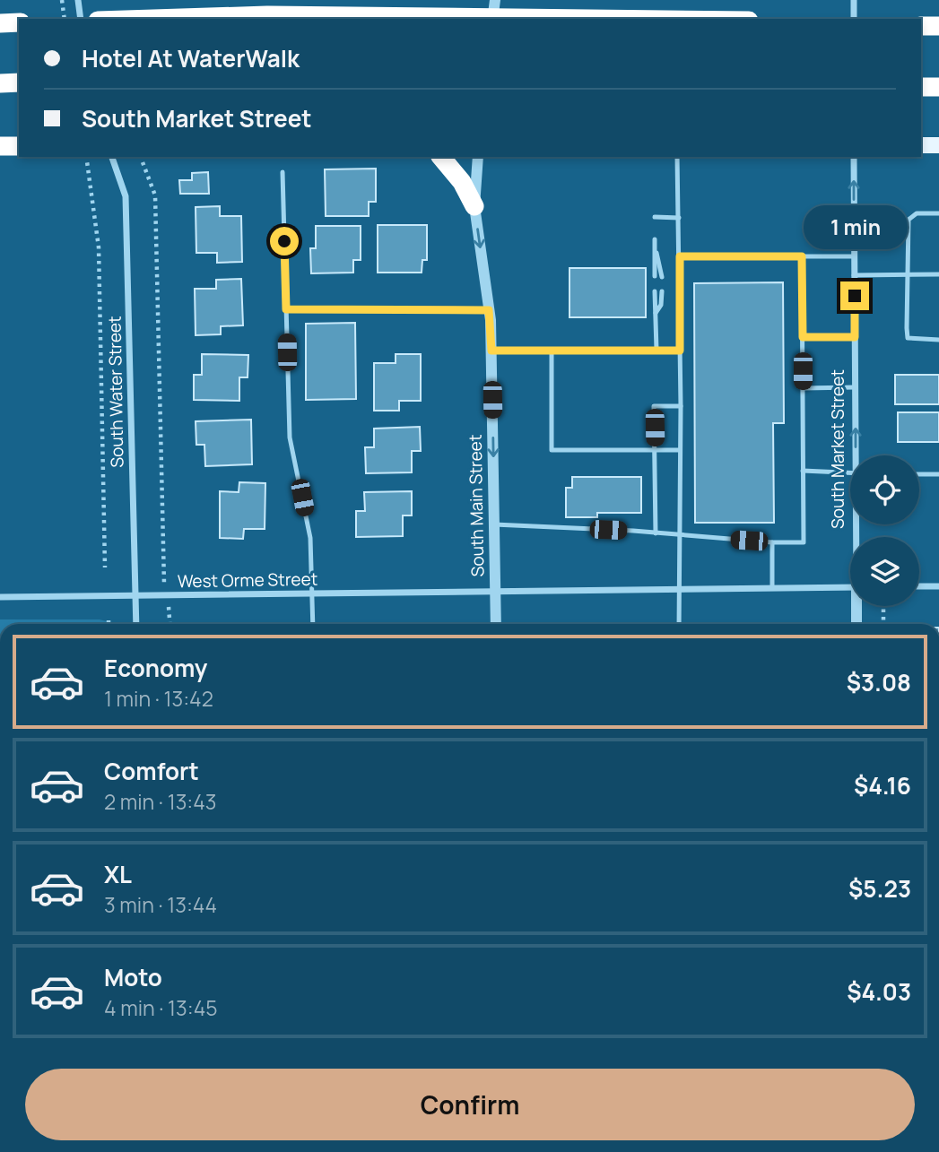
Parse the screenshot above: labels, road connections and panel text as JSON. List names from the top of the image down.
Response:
{
  "streets": {
    "street": [
      "South Water Street",
      "South Market Street",
      "South Main Street",
      "West Orme Street"
    ]
  },
  "crossings": [
    ["South Water Street", "West Orme Street"],
    ["South Main Street", "West Orme Street"]
  ],
  "one_way": ["South Market Street", "South Main Street"],
  "page": {
    "banner": ["Hotel At WaterWalk", "South Market Street"],
    "bubble": "1 min",
    "list": [
      {
        "name": "Economy",
        "note": "1 min · 13:42",
        "value": "$3.08"
      },
      {
        "name": "Comfort",
        "note": "2 min · 13:43",
        "value": "$4.16"
      },
      {
        "name": "XL",
        "note": "3 min · 13:44",
        "value": "$5.23"
      },
      {
        "name": "Moto",
        "note": "4 min · 13:45",
        "value": "$4.03"
      }
    ],
    "buttons": "Confirm"
  }
}
